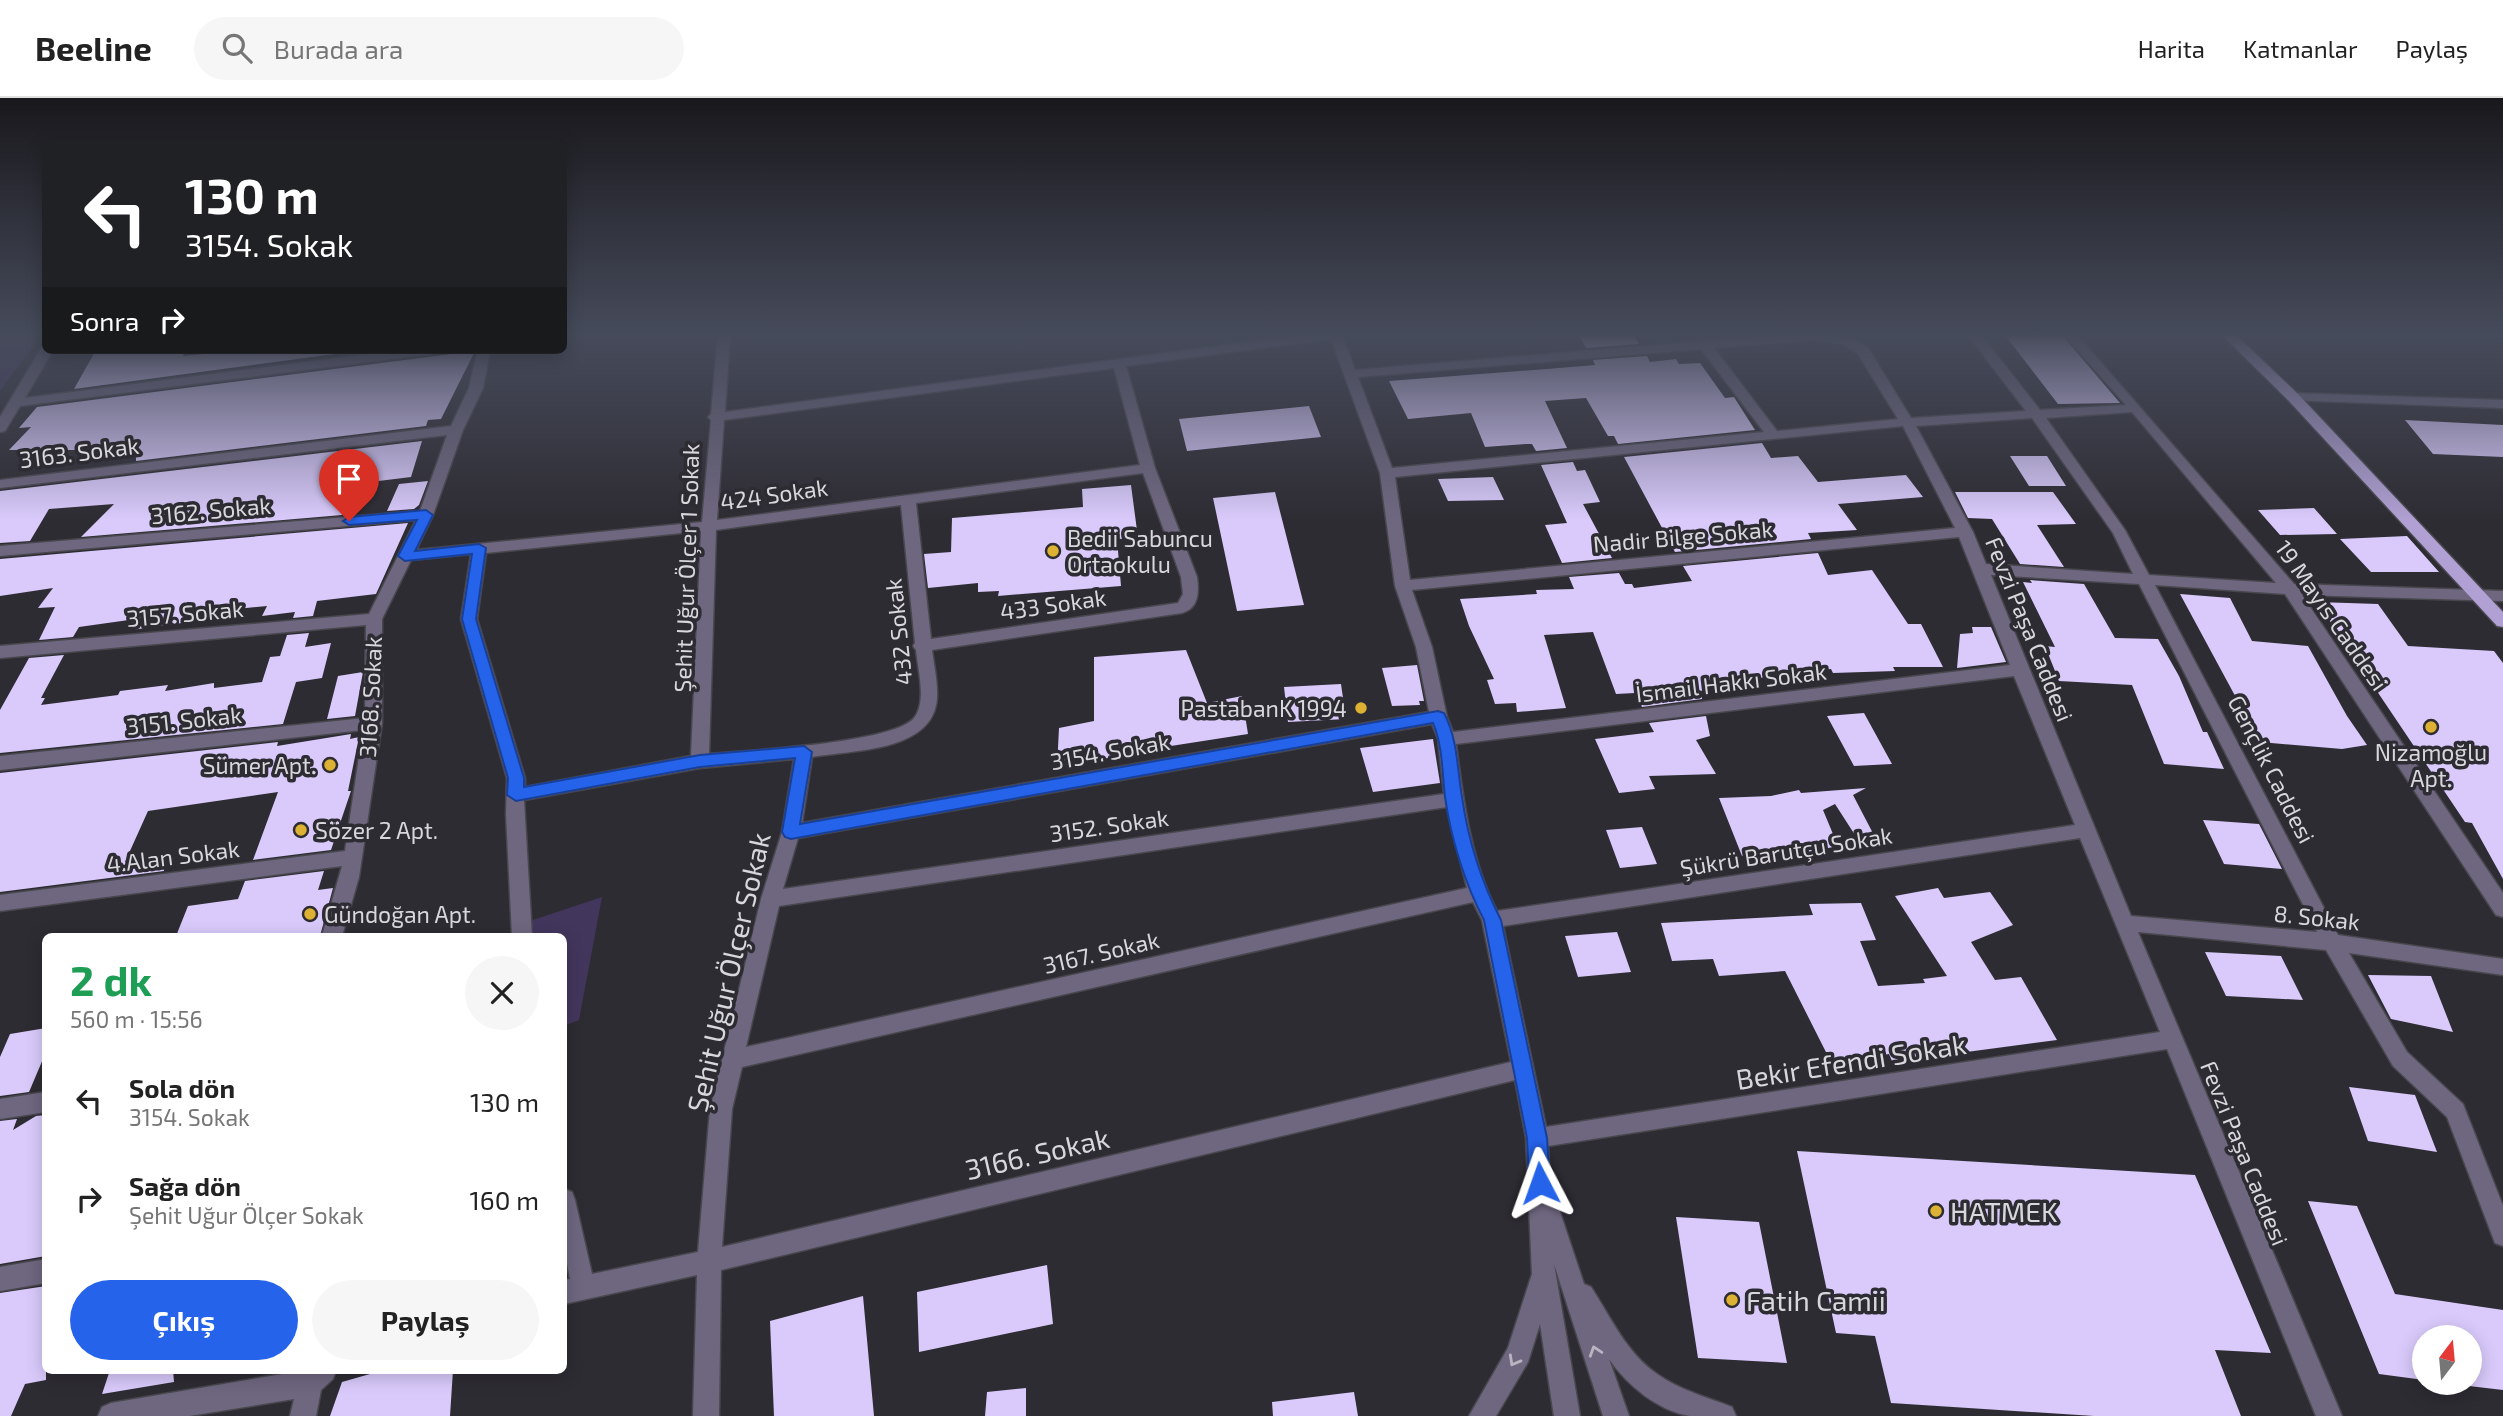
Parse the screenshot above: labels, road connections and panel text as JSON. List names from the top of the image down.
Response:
{
  "streets": {
    "street": [
      "3163. Sokak",
      "424 Sokak",
      "3162. Sokak",
      "Nadir Bilge Sokak",
      "Şehit Uğur Ölçer 1 Sokak",
      "433 Sokak",
      "3157. Sokak",
      "19 Mayıs Caddesi",
      "Fevzi Paşa Caddesi",
      "432 Sokak",
      "İsmail Hakkı Sokak",
      "3168. Sokak",
      "3151. Sokak",
      "3154. Sokak",
      "Gençlik Caddesi",
      "3152. Sokak",
      "Şükrü Barutçu Sokak",
      "4.Alan Sokak",
      "8. Sokak",
      "3167. Sokak",
      "Şehit Uğur Ölçer Sokak",
      "Bekir Efendi Sokak",
      "3166. Sokak"
    ]
  },
  "crossings": [
    ["3163. Sokak", "3168. Sokak"],
    ["424 Sokak", "Şehit Uğur Ölçer 1 Sokak"],
    ["424 Sokak", "433 Sokak"],
    ["424 Sokak", "432 Sokak"],
    ["424 Sokak", "3168. Sokak"],
    ["3162. Sokak", "3168. Sokak"],
    ["Nadir Bilge Sokak", "Fevzi Paşa Caddesi"],
    ["Şehit Uğur Ölçer 1 Sokak", "432 Sokak"],
    ["433 Sokak", "432 Sokak"],
    ["3157. Sokak", "3168. Sokak"],
    ["Fevzi Paşa Caddesi", "İsmail Hakkı Sokak"],
    ["Fevzi Paşa Caddesi", "Şükrü Barutçu Sokak"],
    ["Fevzi Paşa Caddesi", "8. Sokak"],
    ["Fevzi Paşa Caddesi", "Bekir Efendi Sokak"],
    ["432 Sokak", "Şehit Uğur Ölçer Sokak"],
    ["3168. Sokak", "3151. Sokak"],
    ["3168. Sokak", "4.Alan Sokak"],
    ["3154. Sokak", "Şehit Uğur Ölçer Sokak"],
    ["Gençlik Caddesi", "8. Sokak"],
    ["3152. Sokak", "Şehit Uğur Ölçer Sokak"],
    ["3167. Sokak", "Şehit Uğur Ölçer Sokak"],
    ["Şehit Uğur Ölçer Sokak", "3166. Sokak"]
  ],
  "places": [
    "Bedii Sabuncu Ortaokulu",
    "PastabanK 1994",
    "Nizamoğlu Apt.",
    "Sümer Apt.",
    "Sözer 2 Apt.",
    "Gündoğan Apt.",
    "HATMEK",
    "Fatih Camii"
  ],
  "north": "top",
  "page": {
    "header": "Beeline",
    "search": "Burada ara",
    "nav": ["Harita", "Katmanlar", "Paylaş"],
    "turn": ["130 m", "3154. Sokak"],
    "then": "Sonra",
    "heading": ["2 dk", "560 m · 15:56"],
    "list": [
      {
        "name": "Sola dön",
        "note": "3154. Sokak",
        "value": "130 m"
      },
      {
        "name": "Sağa dön",
        "note": "Şehit Uğur Ölçer Sokak",
        "value": "160 m"
      }
    ],
    "buttons": ["Çıkış", "Paylaş"]
  }
}
